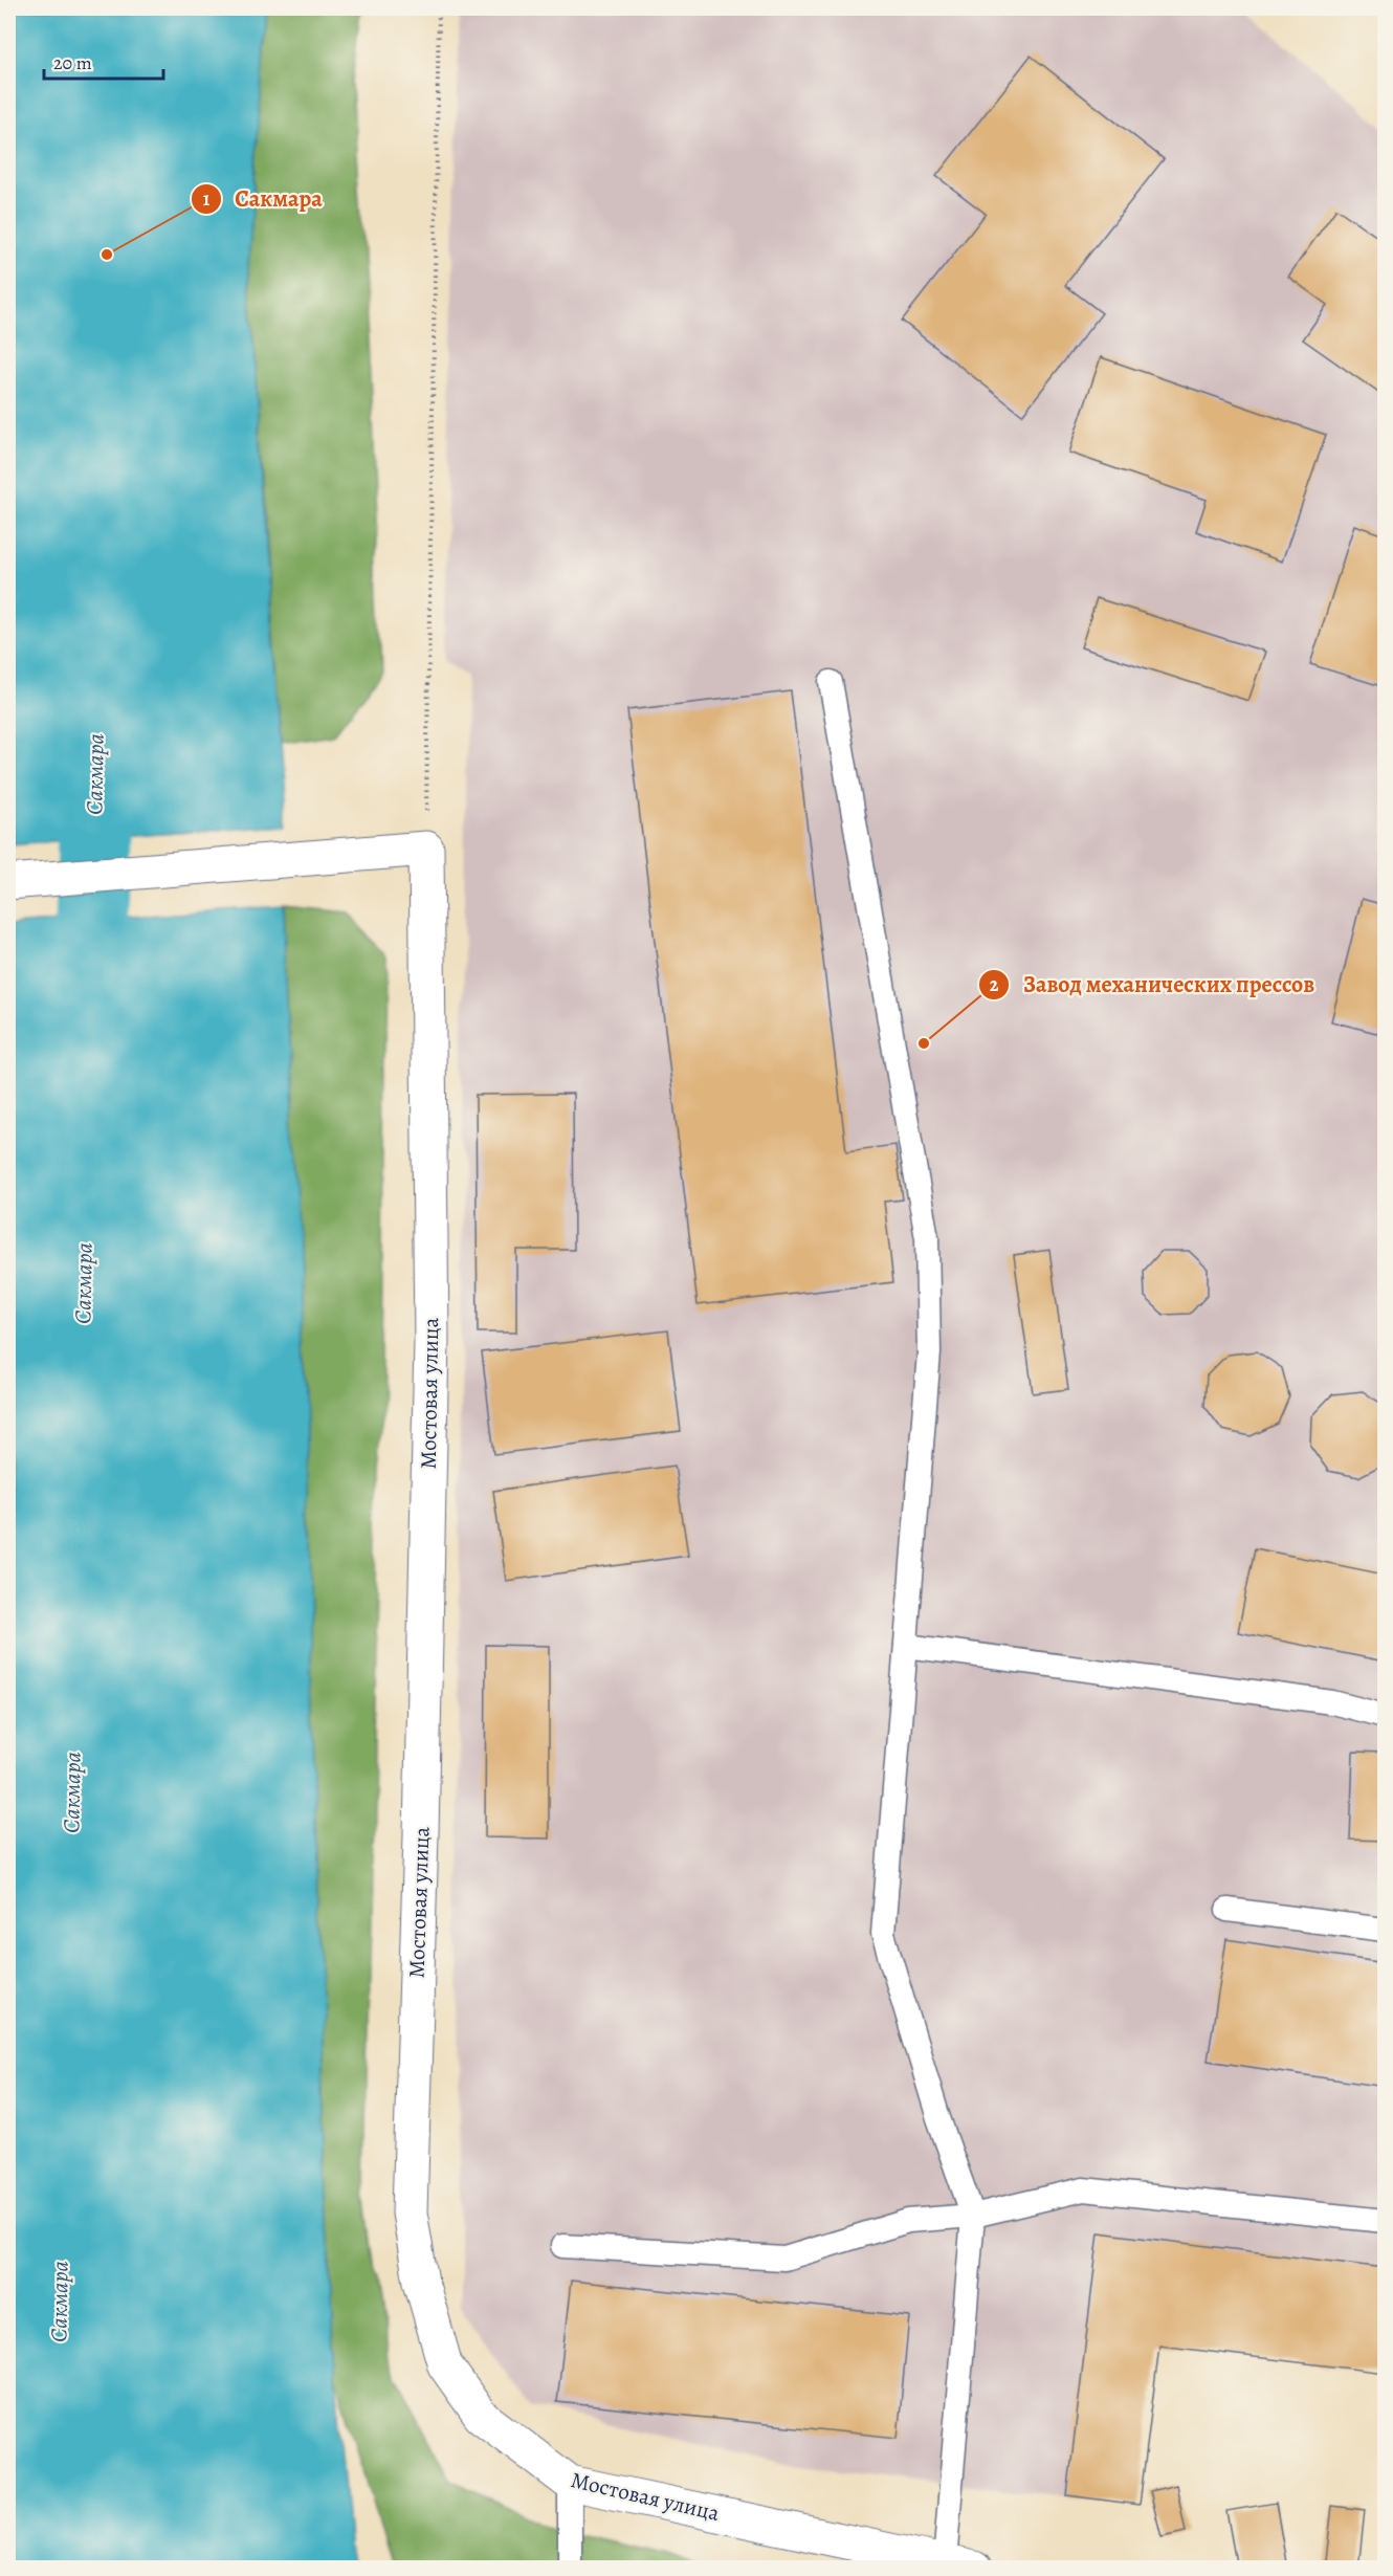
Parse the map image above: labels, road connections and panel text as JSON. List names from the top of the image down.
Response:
{
  "streets": {
    "street": ["Мостовая улица"]
  },
  "water": ["Сакмара"],
  "places": ["Сакмара", "Завод механических прессов"],
  "scale_bar": "20 m"
}
